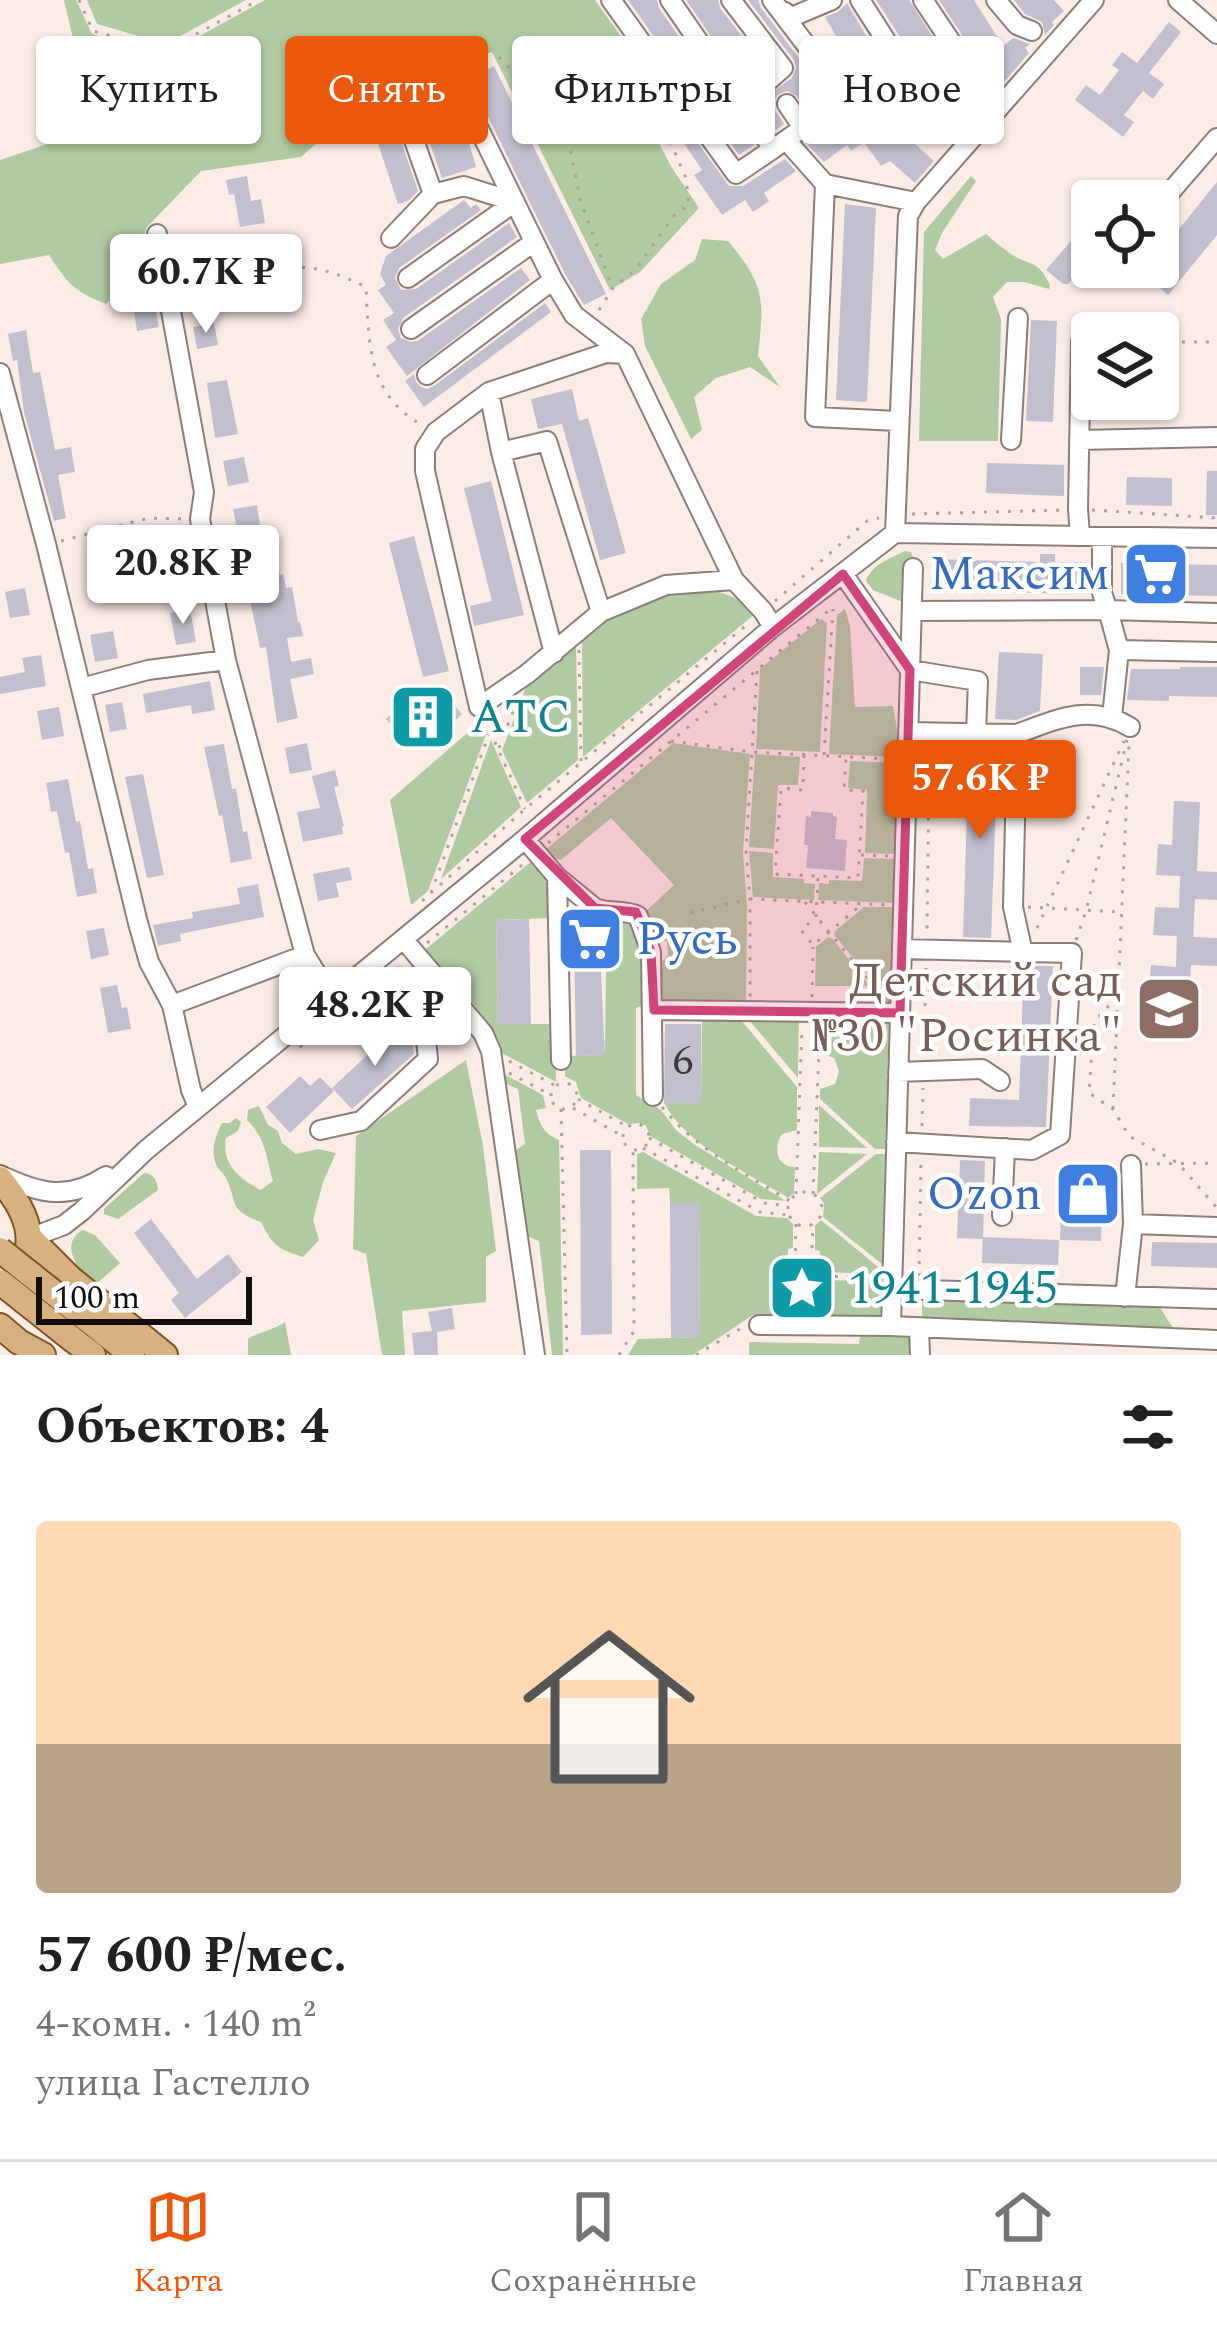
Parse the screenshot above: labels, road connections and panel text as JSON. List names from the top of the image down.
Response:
{
  "places": {
    "supermarket": ["Максим", "Русь"],
    "building": ["АТС"],
    "school or university": ["Детский сад №30 \"Росинка\""],
    "shop": ["Ozon"],
    "place": ["1941-1945"]
  },
  "house_numbers": ["6"],
  "scale_bar": "100 m",
  "page": {
    "chip": [
      "Купить",
      "Снять",
      "Фильтры",
      "Новое"
    ],
    "price": [
      "60.7K ₽",
      "20.8K ₽",
      "57.6K ₽",
      "48.2K ₽"
    ],
    "scale": "100 m",
    "heading": "Объектов: 4",
    "list": [
      {
        "name": "57 600 ₽/мес.",
        "note": "4-комн. · 140 m² · улица Гастелло"
      }
    ],
    "tabs": ["Карта", "Сохранённые", "Главная"]
  }
}
